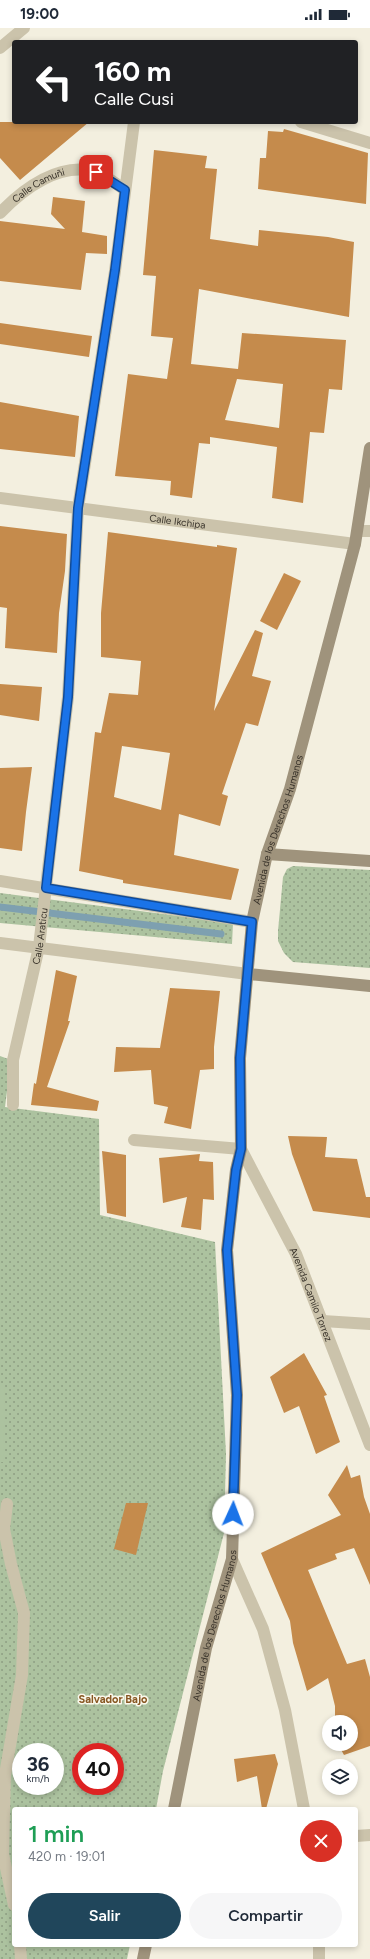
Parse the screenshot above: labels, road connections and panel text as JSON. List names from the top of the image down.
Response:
{
  "streets": {
    "street": [
      "Calle Camuñi",
      "Calle Ikchipa",
      "Avenida de los Derechos Humanos",
      "Calle Araticu",
      "Avenida Camilo Torrez"
    ]
  },
  "crossings": [
    ["Calle Camuñi", "Calle Araticu"],
    ["Calle Ikchipa", "Avenida de los Derechos Humanos"],
    ["Calle Ikchipa", "Calle Araticu"],
    ["Avenida de los Derechos Humanos", "Avenida Camilo Torrez"]
  ],
  "districts": ["Salvador Bajo"],
  "page": {
    "status": "19:00",
    "turn": ["160 m", "Calle Cusi"],
    "speed": "36 km/h",
    "limit": "40",
    "heading": ["1 min", "420 m · 19:01"],
    "buttons": ["Salir", "Compartir"]
  }
}
